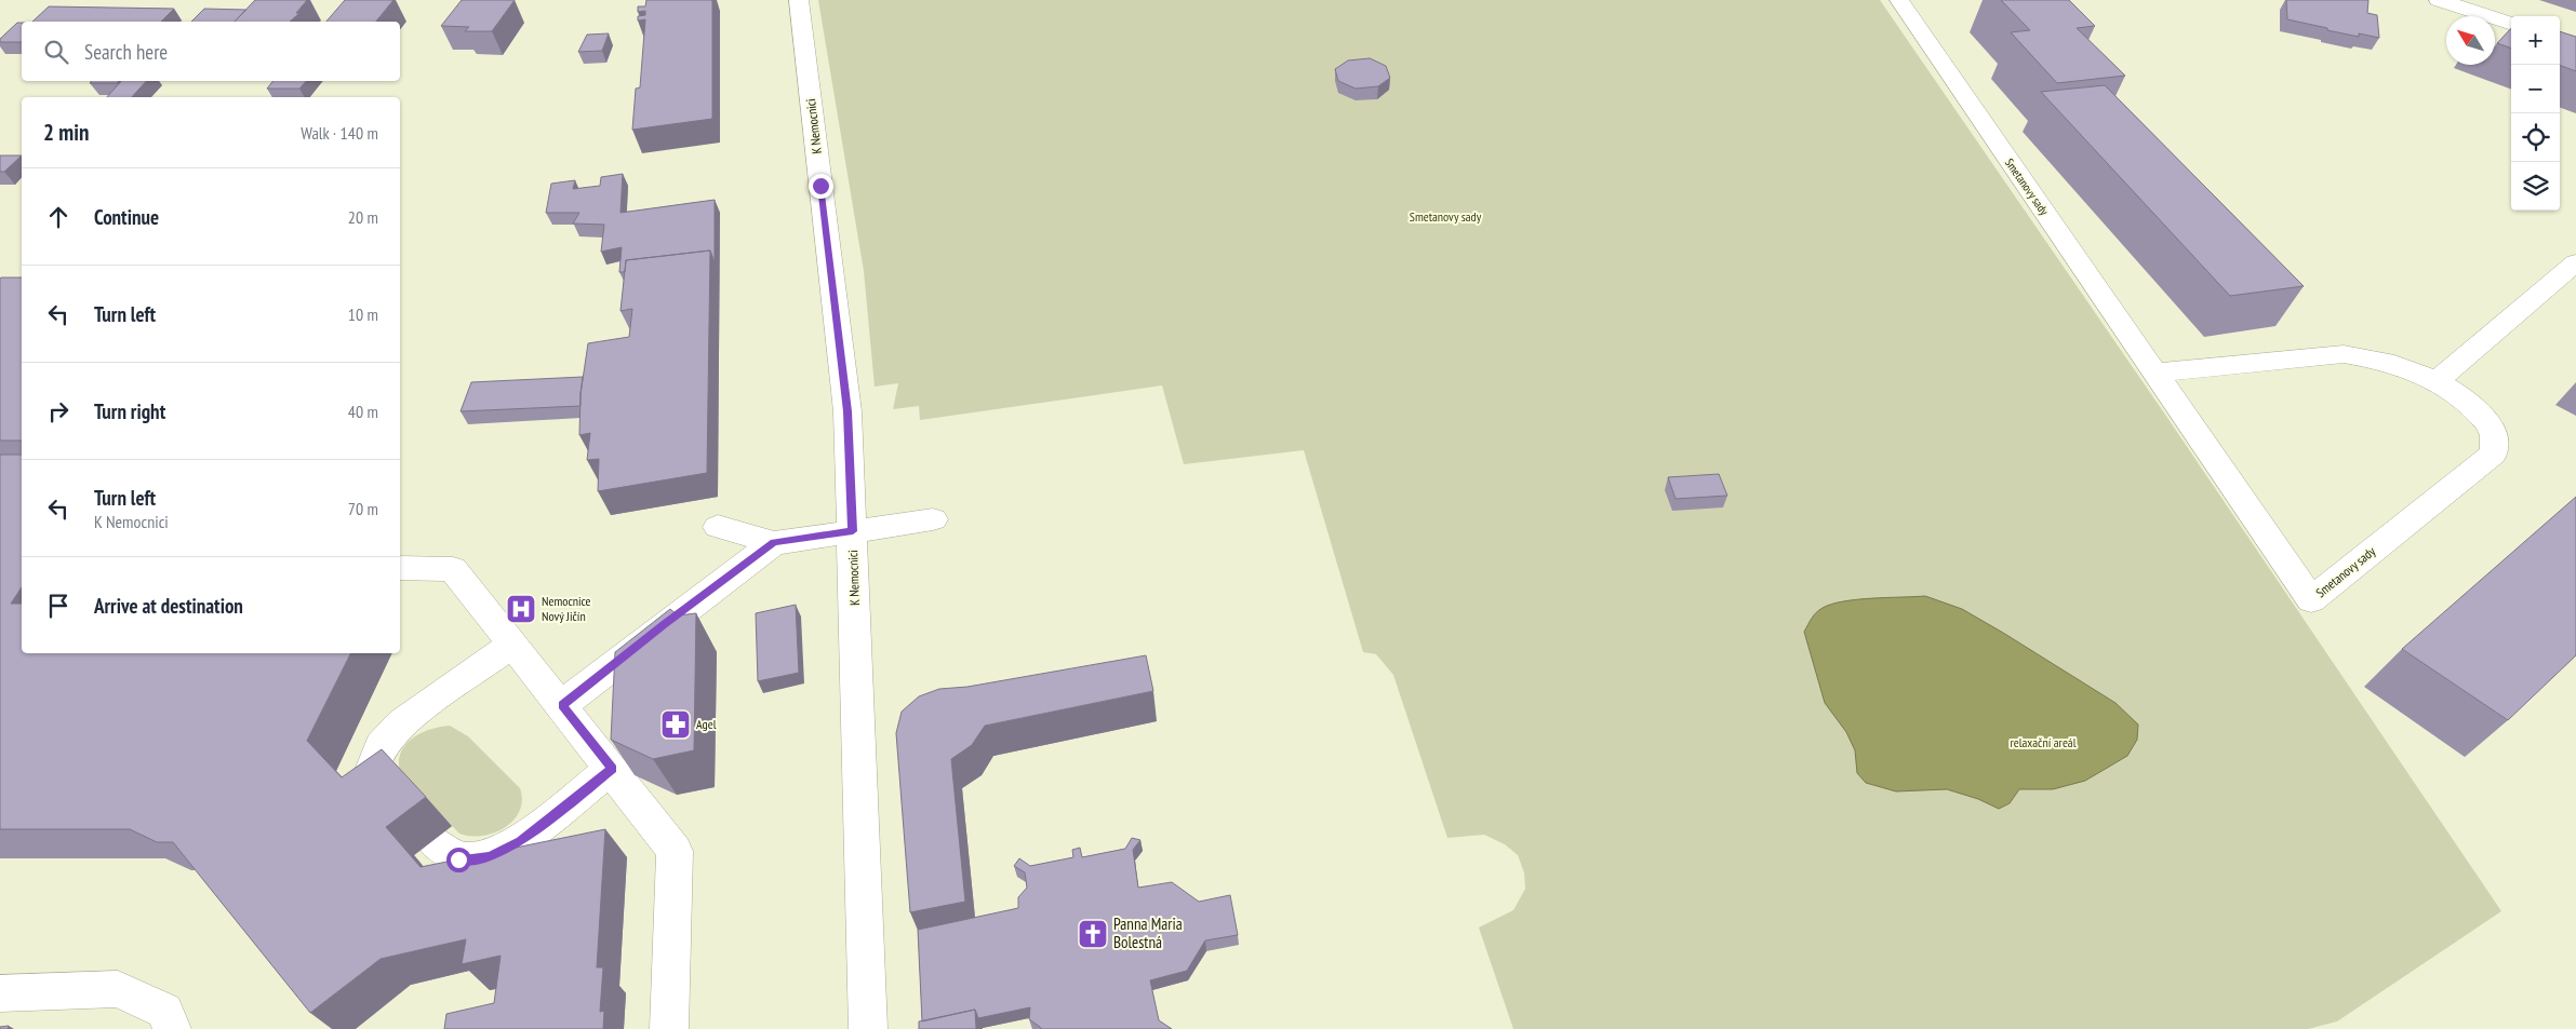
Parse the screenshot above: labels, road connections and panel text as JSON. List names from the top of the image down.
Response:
{
  "streets": {
    "street": ["K Nemocnici", "Smetanovy sady"]
  },
  "parks": ["Smetanovy sady", "relaxační areál"],
  "places": {
    "hospital": ["Nemocnice Nový Jičín"],
    "pharmacy": ["Agel"],
    "church": ["Panna Maria Bolestná"]
  },
  "north": "top left",
  "page": {
    "map_buttons": ["+", "−"],
    "search": "Search here",
    "heading": ["2 min", "Walk · 140 m"],
    "list": [
      ["Continue", "20 m"],
      ["Turn left", "10 m"],
      ["Turn right", "40 m"],
      ["Turn left", "K Nemocnici", "70 m"],
      "Arrive at destination"
    ]
  }
}
